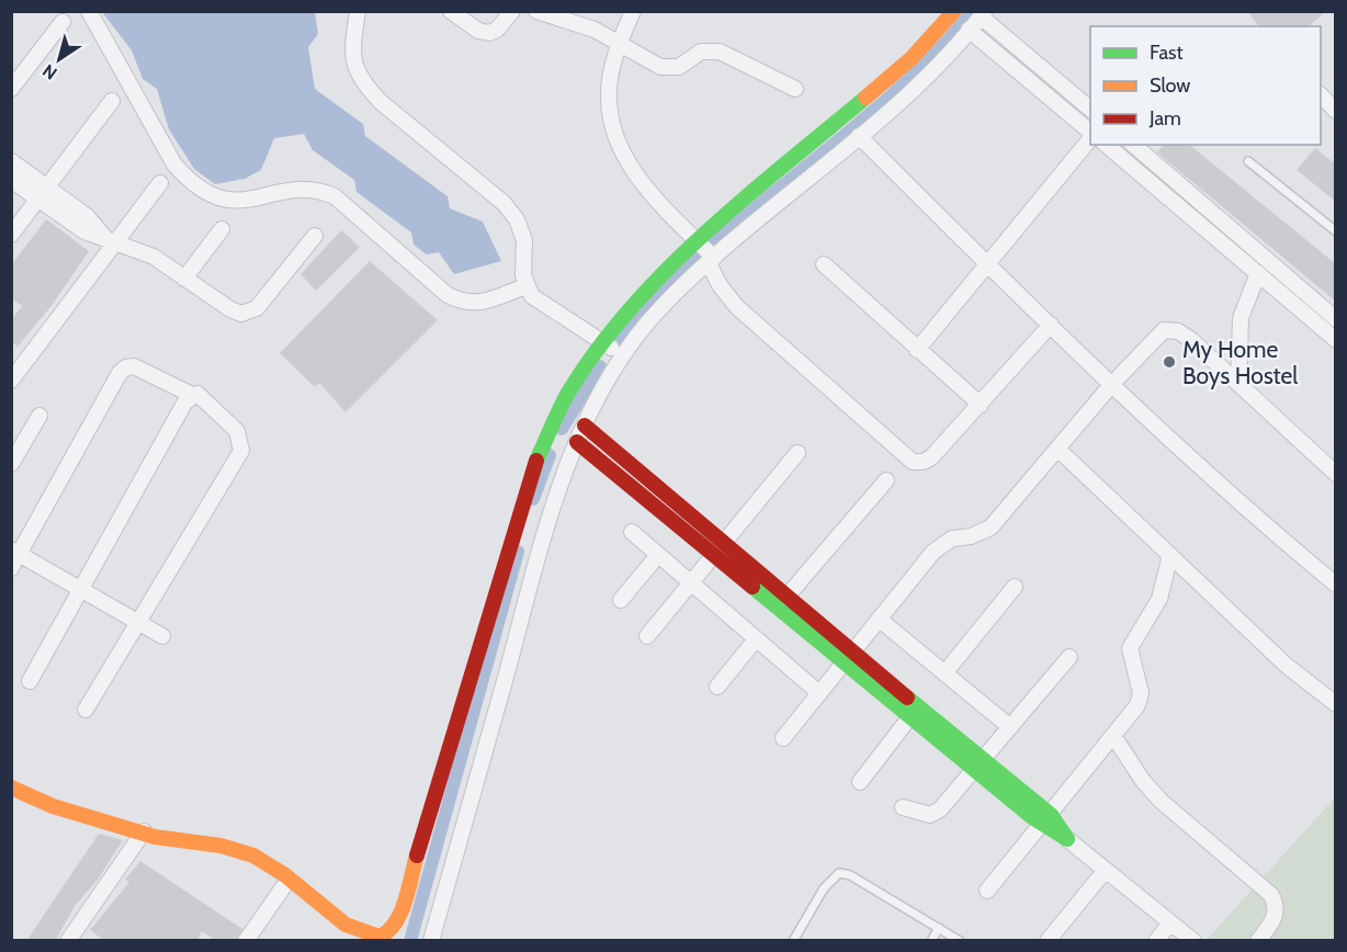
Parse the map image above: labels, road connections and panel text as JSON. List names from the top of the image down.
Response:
{
  "places": ["My Home Boys Hostel"],
  "legend": ["Fast", "Slow", "Jam"],
  "north": "bottom left"
}
